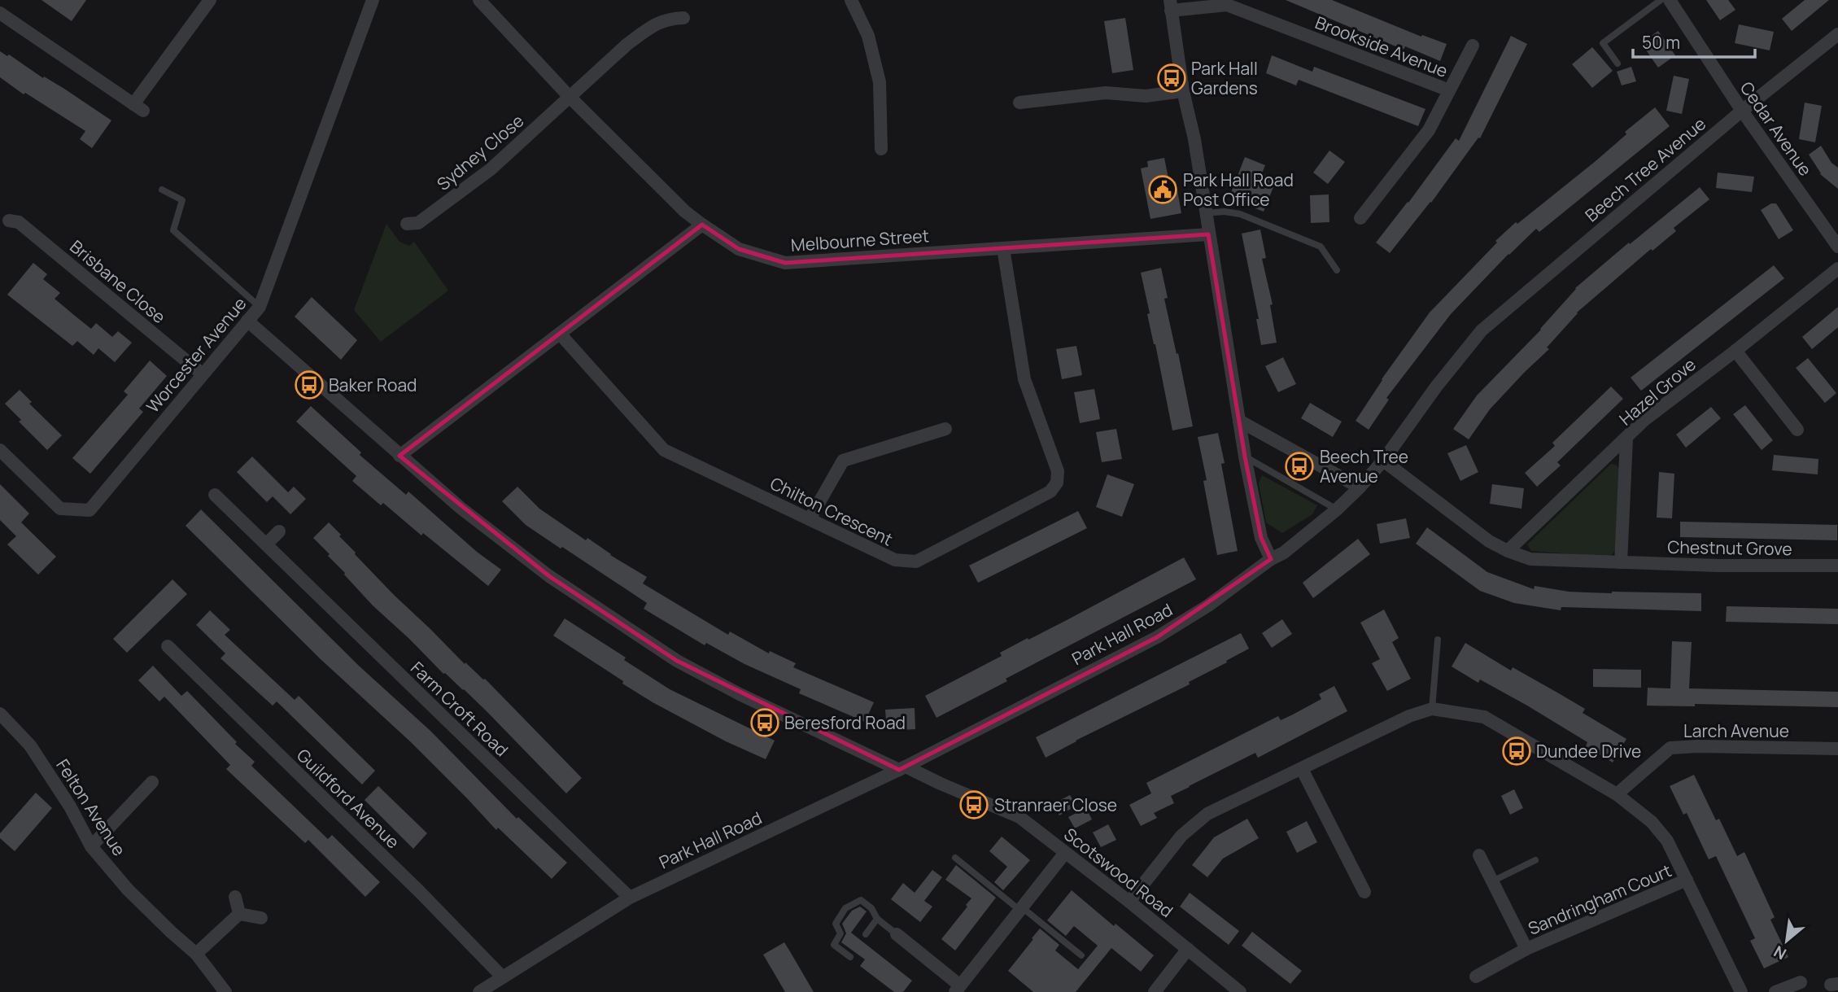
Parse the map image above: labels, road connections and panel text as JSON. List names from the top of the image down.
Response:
{
  "streets": {
    "street": [
      "Brookside Avenue",
      "Cedar Avenue",
      "Sydney Close",
      "Beech Tree Avenue",
      "Melbourne Street",
      "Brisbane Close",
      "Worcester Avenue",
      "Hazel Grove",
      "Chilton Crescent",
      "Chestnut Grove",
      "Park Hall Road",
      "Farm Croft Road",
      "Larch Avenue",
      "Guildford Avenue",
      "Felton Avenue",
      "Scotswood Road",
      "Sandringham Court"
    ]
  },
  "crossings": [
    ["Cedar Avenue", "Beech Tree Avenue"],
    ["Sydney Close", "Melbourne Street"],
    ["Beech Tree Avenue", "Chestnut Grove"],
    ["Beech Tree Avenue", "Park Hall Road"],
    ["Melbourne Street", "Chilton Crescent"],
    ["Brisbane Close", "Worcester Avenue"],
    ["Hazel Grove", "Chestnut Grove"],
    ["Park Hall Road", "Farm Croft Road"],
    ["Park Hall Road", "Guildford Avenue"],
    ["Park Hall Road", "Scotswood Road"]
  ],
  "places": {
    "bus stop": [
      "Park Hall Gardens",
      "Baker Road",
      "Beech Tree Avenue",
      "Beresford Road",
      "Dundee Drive",
      "Stranraer Close"
    ],
    "public building": ["Park Hall Road Post Office"]
  },
  "scale_bar": "50 m",
  "north": "bottom left"
}
